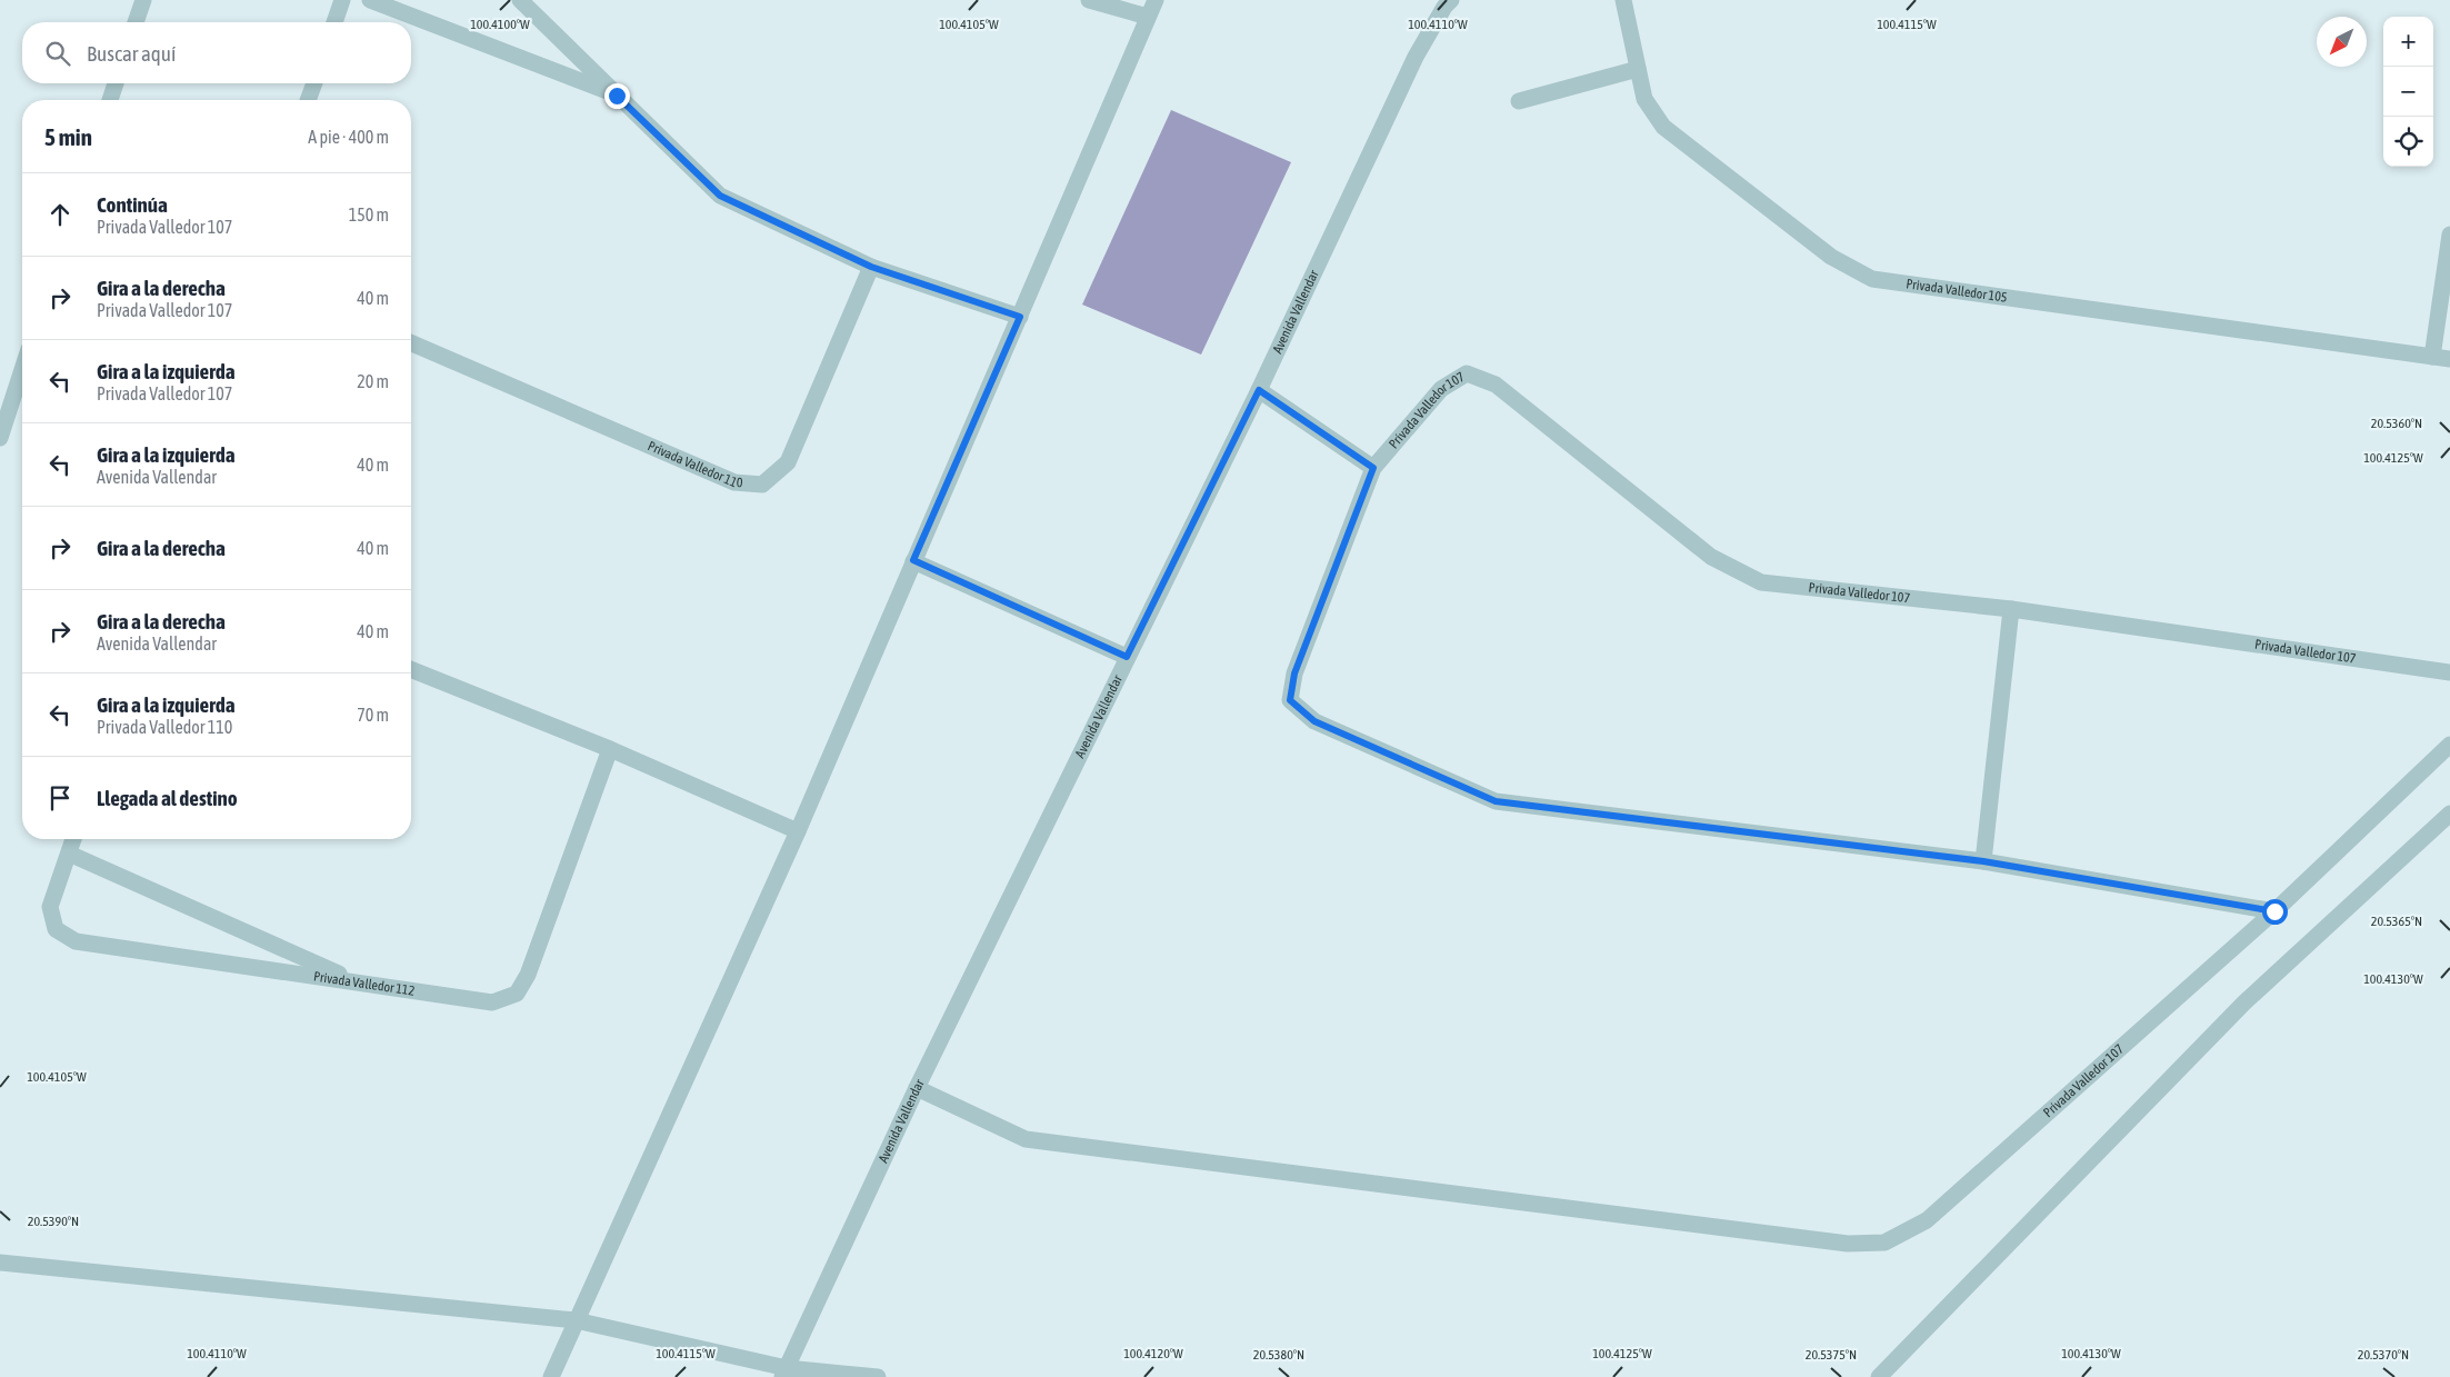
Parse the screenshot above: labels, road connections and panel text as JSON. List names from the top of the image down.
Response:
{
  "streets": {
    "street": [
      "Privada Valledor 105",
      "Avenida Vallendar",
      "Privada Valledor 107",
      "Privada Valledor 110",
      "Privada Valledor 112"
    ]
  },
  "crossings": [
    ["Avenida Vallendar", "Privada Valledor 107"]
  ],
  "north": "bottom left",
  "page": {
    "map_buttons": ["+", "−"],
    "search": "Buscar aquí",
    "heading": ["5 min", "A pie · 400 m"],
    "list": [
      ["Continúa", "Privada Valledor 107", "150 m"],
      ["Gira a la derecha", "Privada Valledor 107", "40 m"],
      ["Gira a la izquierda", "Privada Valledor 107", "20 m"],
      ["Gira a la izquierda", "Avenida Vallendar", "40 m"],
      ["Gira a la derecha", "40 m"],
      ["Gira a la derecha", "Avenida Vallendar", "40 m"],
      ["Gira a la izquierda", "Privada Valledor 110", "70 m"],
      "Llegada al destino"
    ]
  },
  "coordinates": [
    "100.4105°W",
    "100.4110°W",
    "100.4115°W",
    "100.4100°W",
    "20.5360°N",
    "100.4125°W",
    "20.5365°N",
    "100.4130°W",
    "20.5390°N",
    "100.4120°W",
    "20.5380°N",
    "20.5375°N",
    "20.5370°N"
  ]
}
